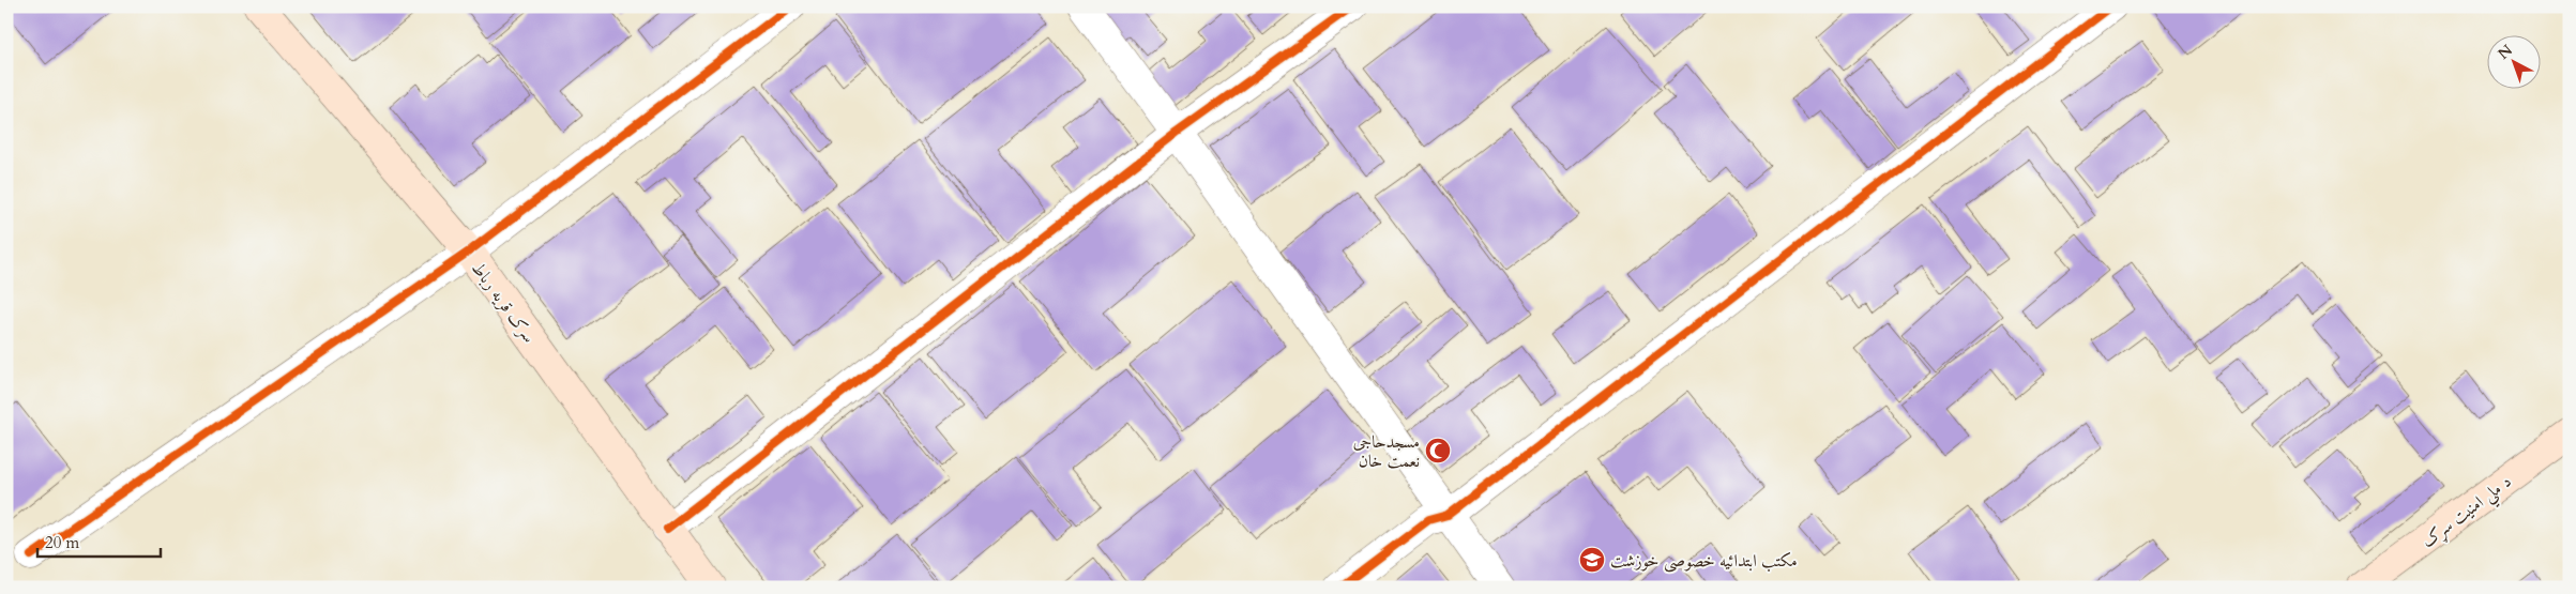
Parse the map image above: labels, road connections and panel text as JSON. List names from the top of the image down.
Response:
{
  "streets": {
    "street": ["سرک قریه رباط", "د ملي امنیت سړک"]
  },
  "places": {
    "mosque": ["مسجدحاجی نعمت خان"],
    "school or university": ["مکتب ابتدائیه خصوصی خوزشت"]
  },
  "scale_bar": "20 m",
  "north": "top left"
}
